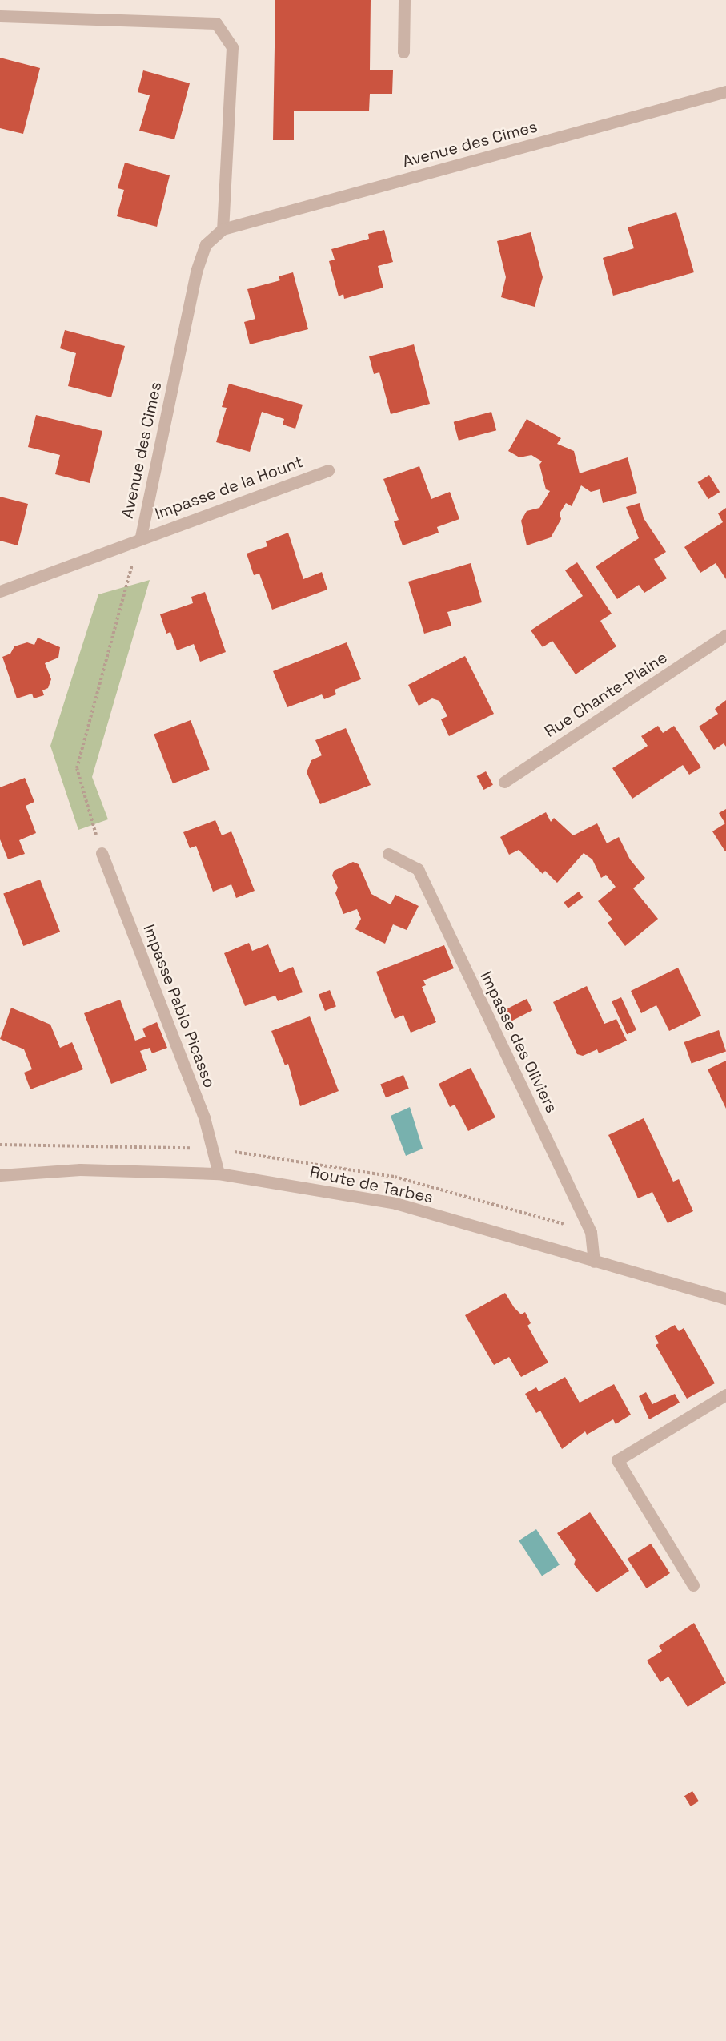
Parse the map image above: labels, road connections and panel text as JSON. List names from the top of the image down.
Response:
{
  "streets": {
    "street": [
      "Avenue des Cimes",
      "Impasse de la Hount",
      "Rue Chante-Plaine",
      "Impasse Pablo Picasso",
      "Impasse des Oliviers",
      "Route de Tarbes"
    ]
  },
  "crossings": [
    ["Avenue des Cimes", "Impasse de la Hount"],
    ["Impasse Pablo Picasso", "Route de Tarbes"],
    ["Impasse des Oliviers", "Route de Tarbes"]
  ]
}
